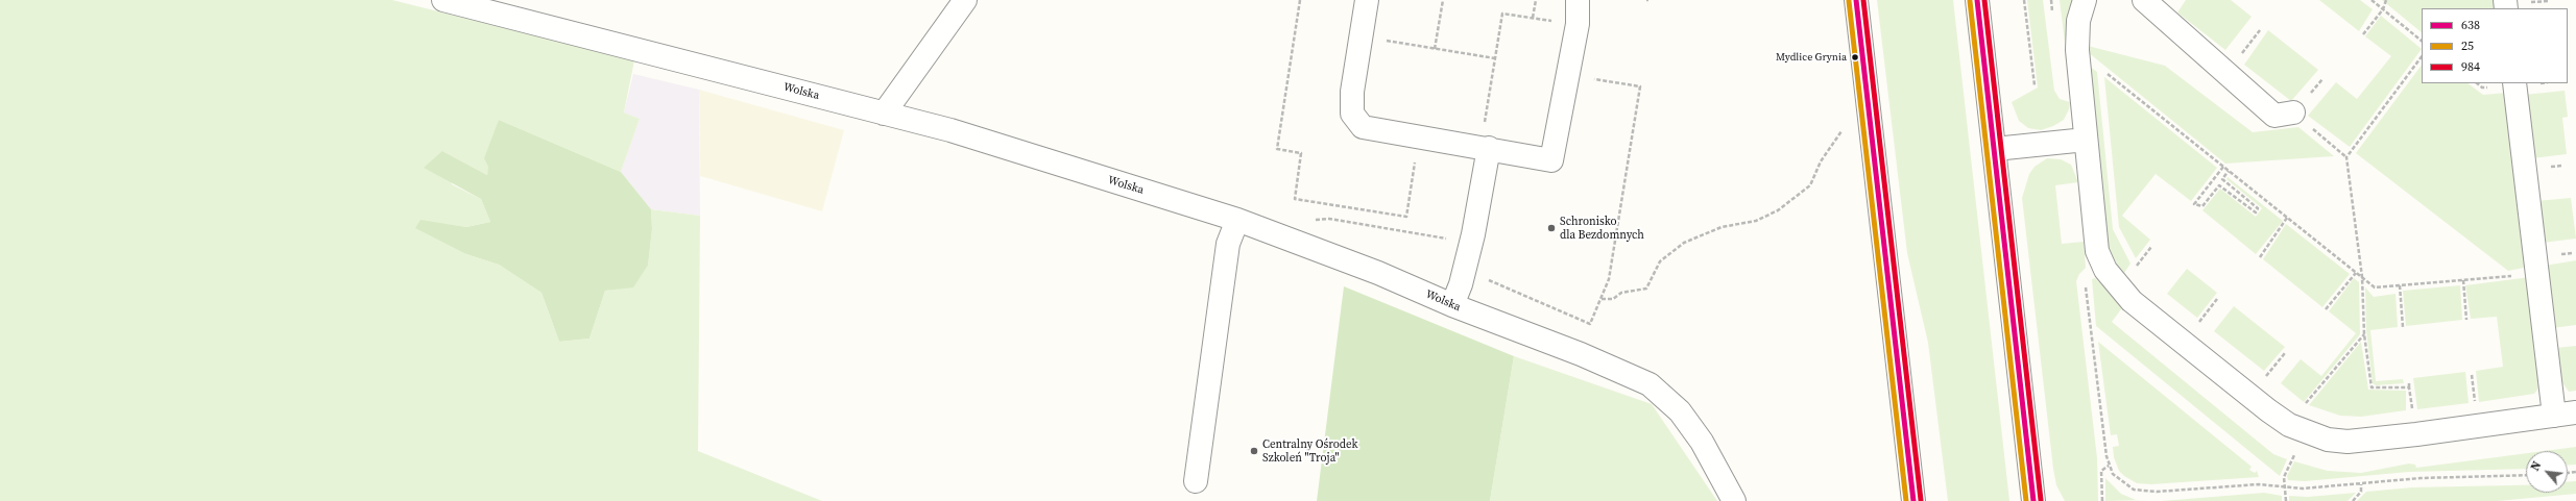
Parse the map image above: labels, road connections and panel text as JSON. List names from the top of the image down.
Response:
{
  "streets": {
    "street": ["Wolska"]
  },
  "places": ["Mydlice Grynia", "Schronisko dla Bezdomnych", "Centralny Ośrodek Szkoleń \"Troja\""],
  "lines": ["transit line 638", "transit line 984", "transit line 25"],
  "legend": ["638", "25", "984"],
  "north": "top left"
}
